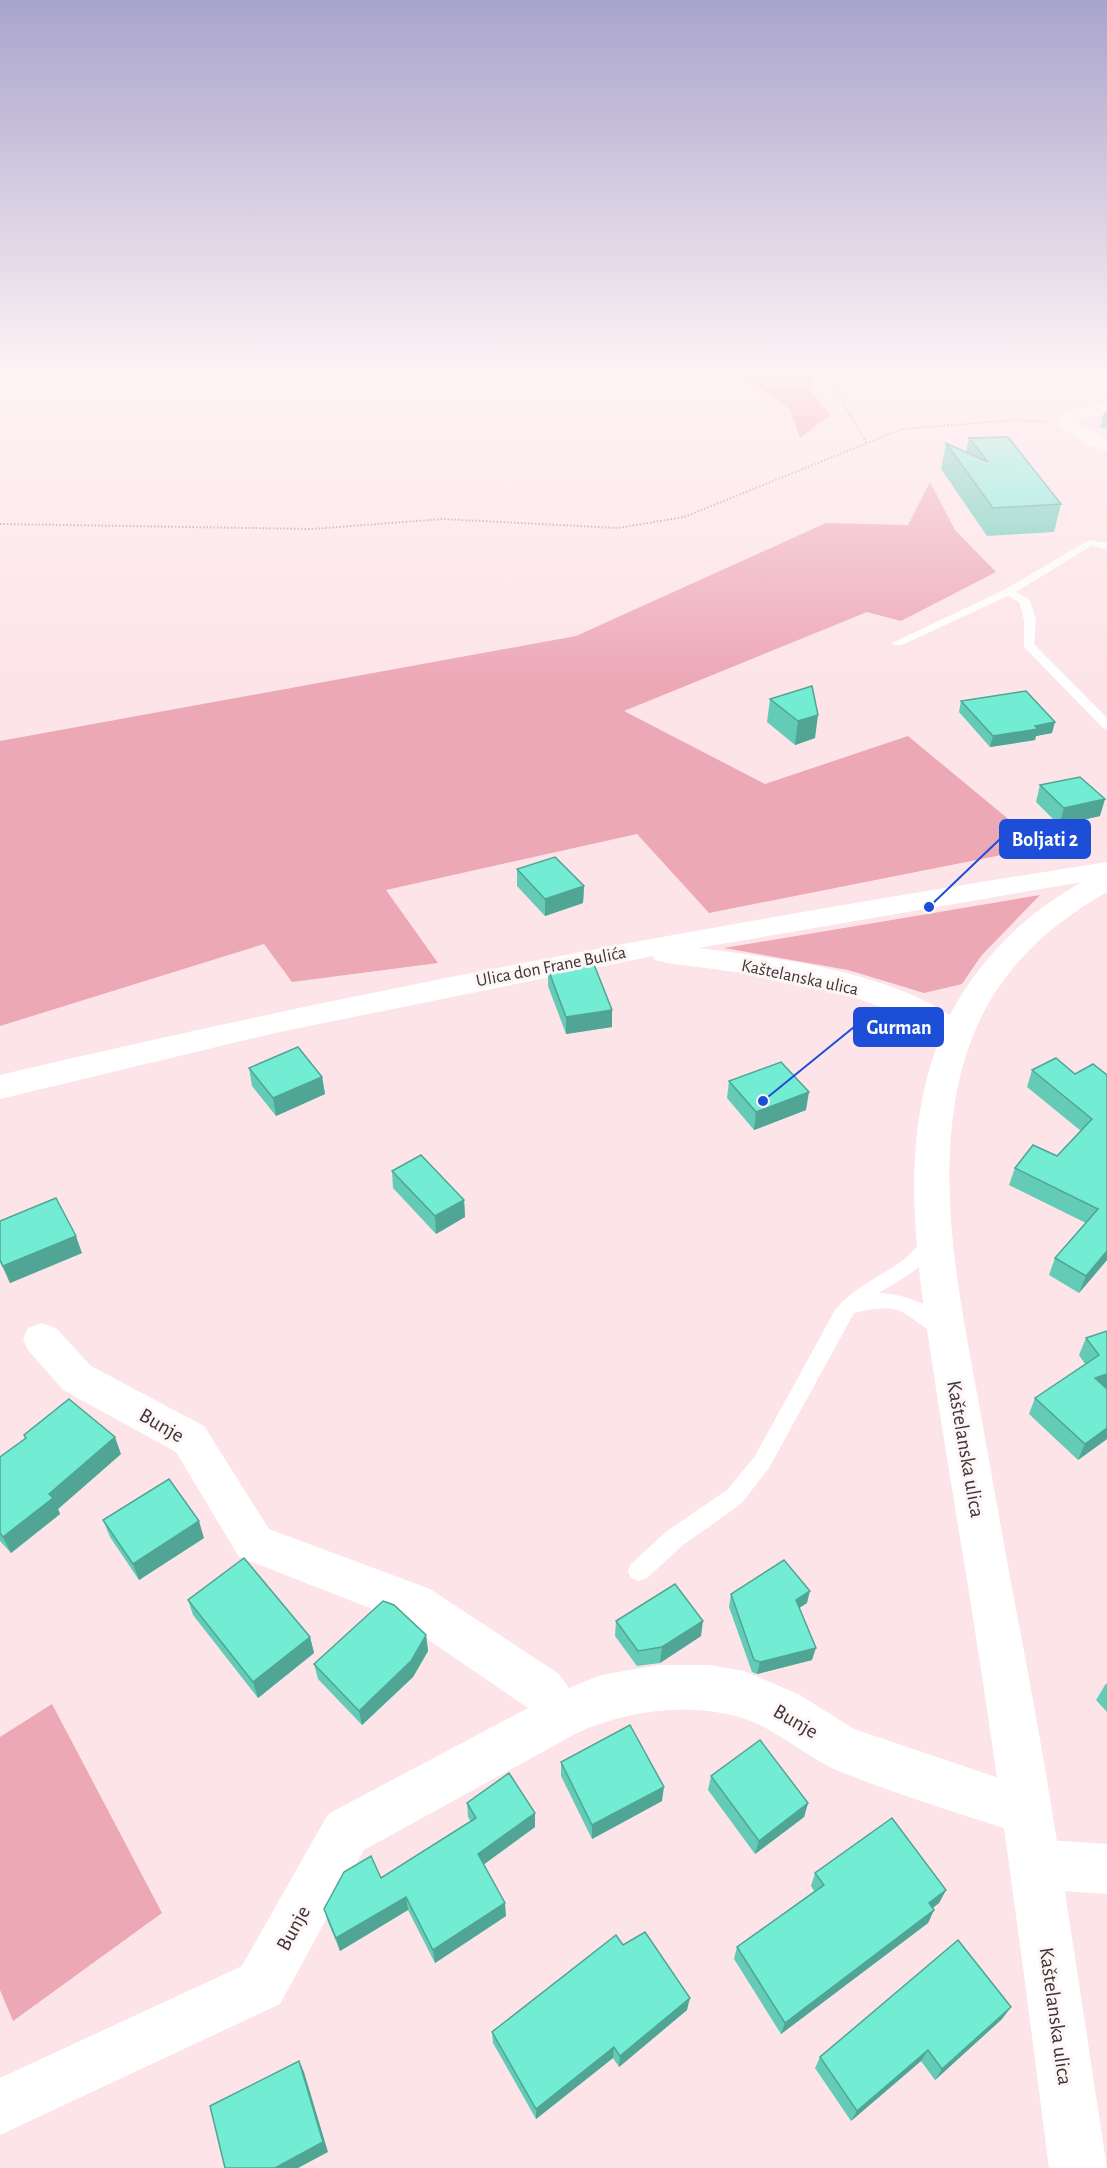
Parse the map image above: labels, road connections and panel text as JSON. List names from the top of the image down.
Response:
{
  "streets": {
    "street": ["Ulica don Frane Bulića", "Kaštelanska ulica", "Bunje"]
  },
  "crossings": [
    ["Ulica don Frane Bulića", "Kaštelanska ulica"],
    ["Kaštelanska ulica", "Bunje"]
  ],
  "places": ["Boljati 2", "Gurman"]
}
